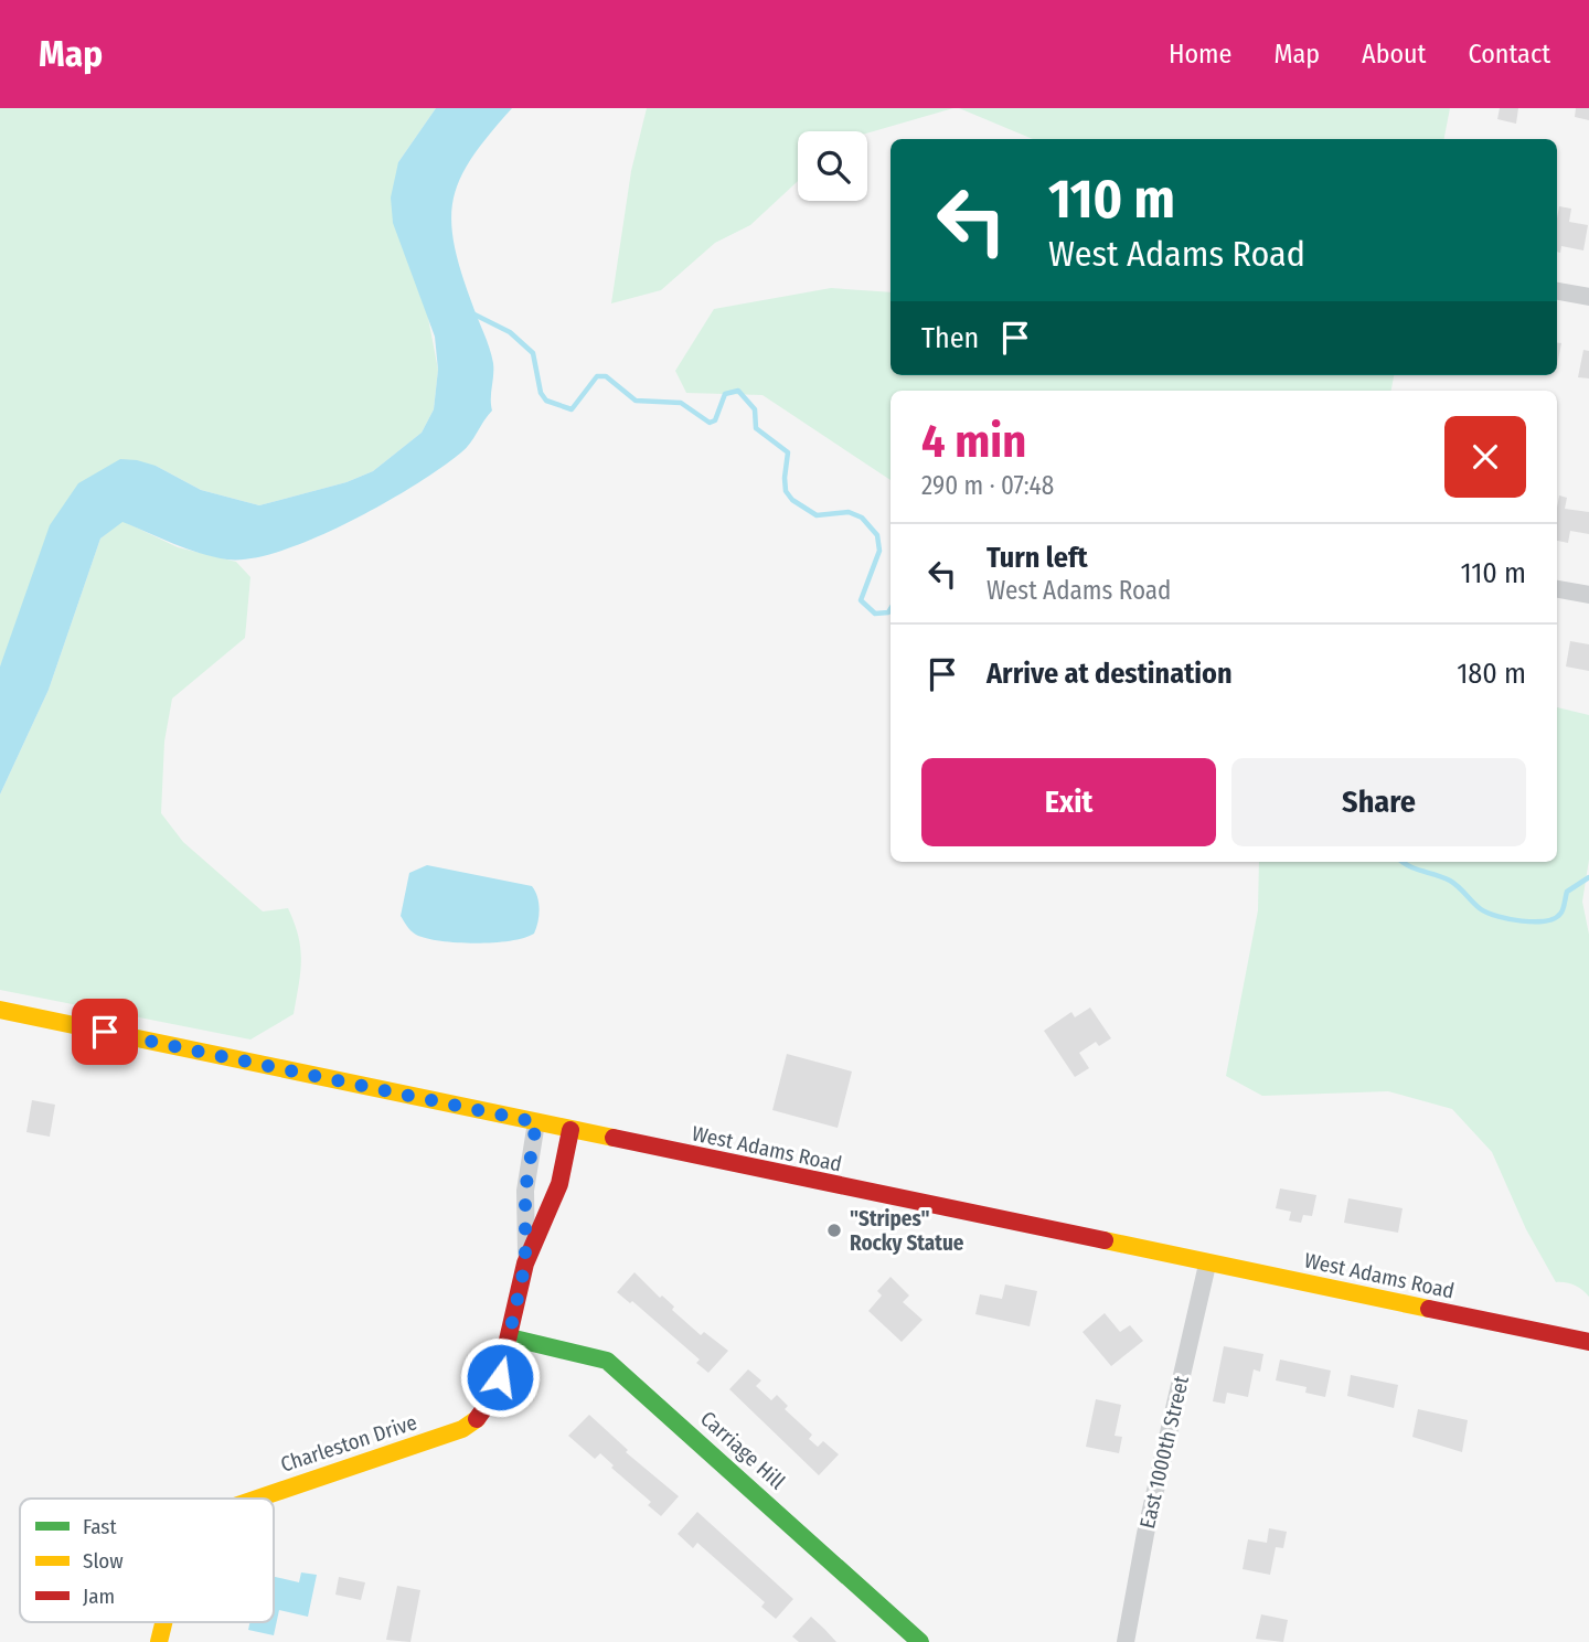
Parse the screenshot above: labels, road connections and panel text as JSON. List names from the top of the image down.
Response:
{
  "streets": {
    "street": [
      "West Adams Road",
      "Charleston Drive",
      "Carriage Hill",
      "East 1000th Street"
    ]
  },
  "crossings": [
    ["West Adams Road", "Charleston Drive"],
    ["West Adams Road", "East 1000th Street"],
    ["Charleston Drive", "Carriage Hill"]
  ],
  "places": ["\"Stripes\" Rocky Statue"],
  "legend": ["Fast", "Slow", "Jam"],
  "page": {
    "header": "Map",
    "nav": [
      "Home",
      "Map",
      "About",
      "Contact"
    ],
    "turn": ["110 m", "West Adams Road"],
    "then": "Then",
    "heading": ["4 min", "290 m · 07:48"],
    "list": [
      {
        "name": "Turn left",
        "note": "West Adams Road",
        "value": "110 m"
      },
      {
        "name": "Arrive at destination",
        "value": "180 m"
      }
    ],
    "buttons": ["Exit", "Share"]
  }
}
